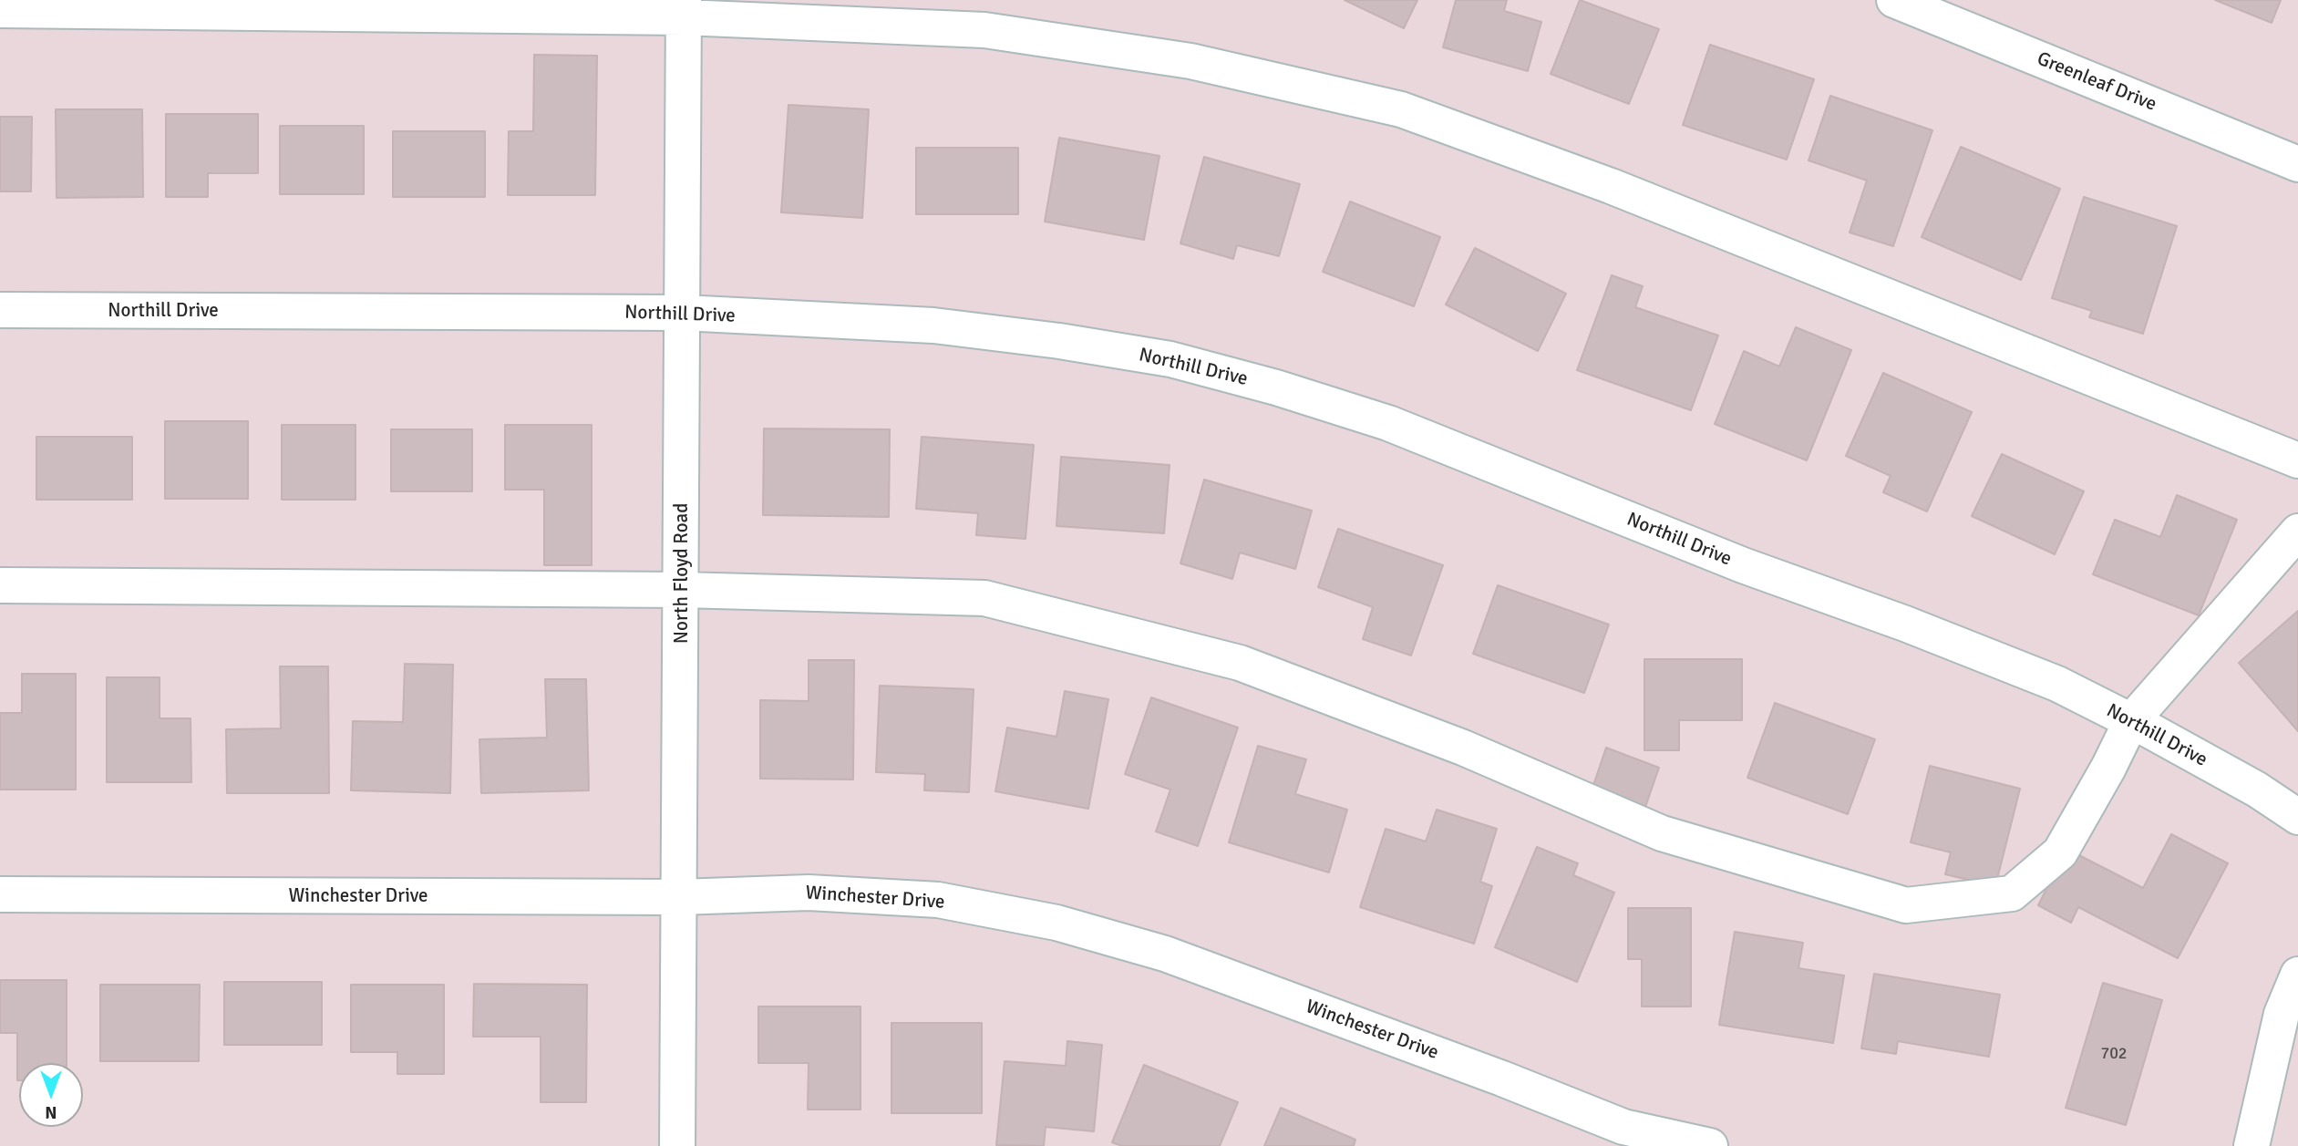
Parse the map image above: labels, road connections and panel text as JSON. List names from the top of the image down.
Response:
{
  "streets": {
    "street": [
      "Greenleaf Drive",
      "Northill Drive",
      "North Floyd Road",
      "Winchester Drive"
    ]
  },
  "crossings": [
    ["Northill Drive", "North Floyd Road"],
    ["North Floyd Road", "Winchester Drive"]
  ],
  "house_numbers": ["702"],
  "north": "bottom"
}
